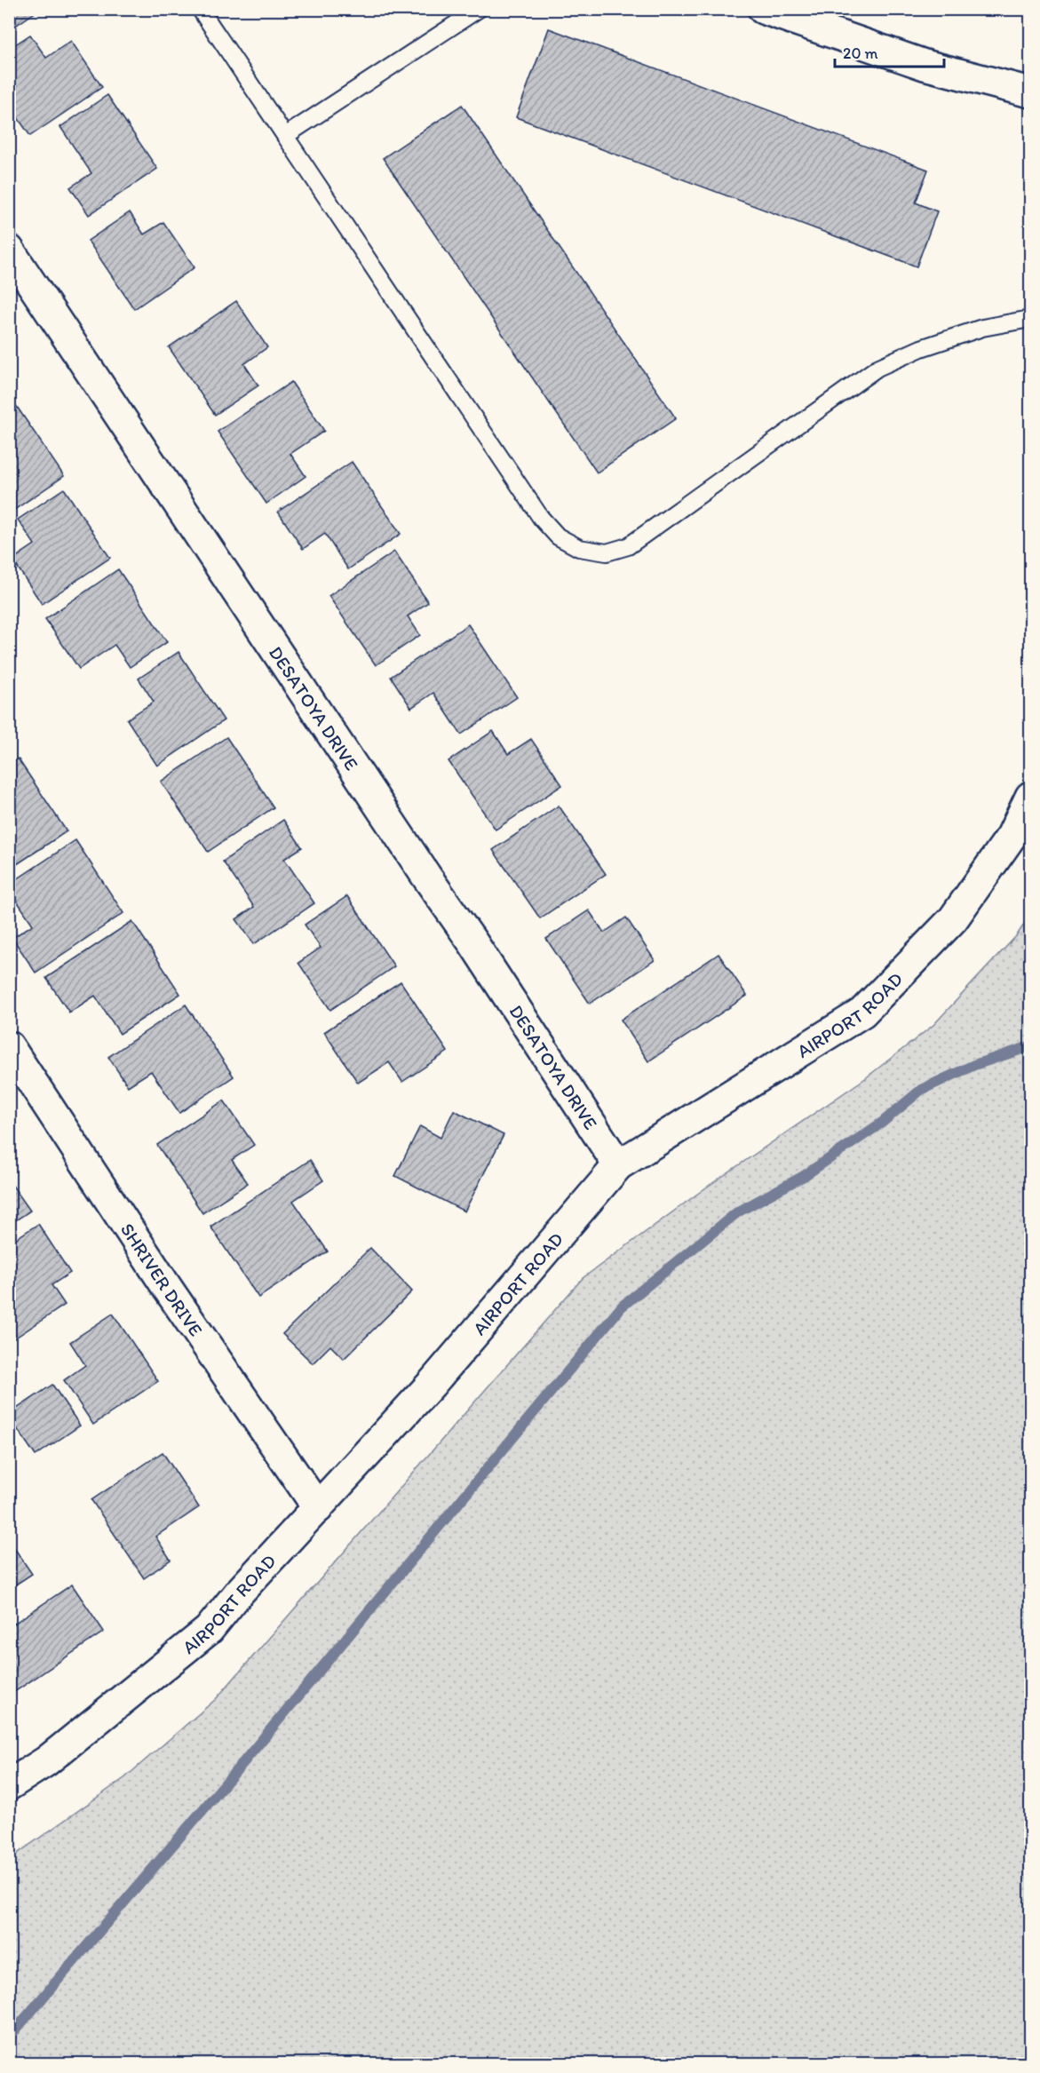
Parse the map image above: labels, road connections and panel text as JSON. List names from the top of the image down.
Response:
{
  "streets": {
    "street": ["DESATOYA DRIVE", "AIRPORT ROAD", "SHRIVER DRIVE"]
  },
  "crossings": [
    ["DESATOYA DRIVE", "AIRPORT ROAD"],
    ["AIRPORT ROAD", "SHRIVER DRIVE"]
  ],
  "scale_bar": "20 m"
}
